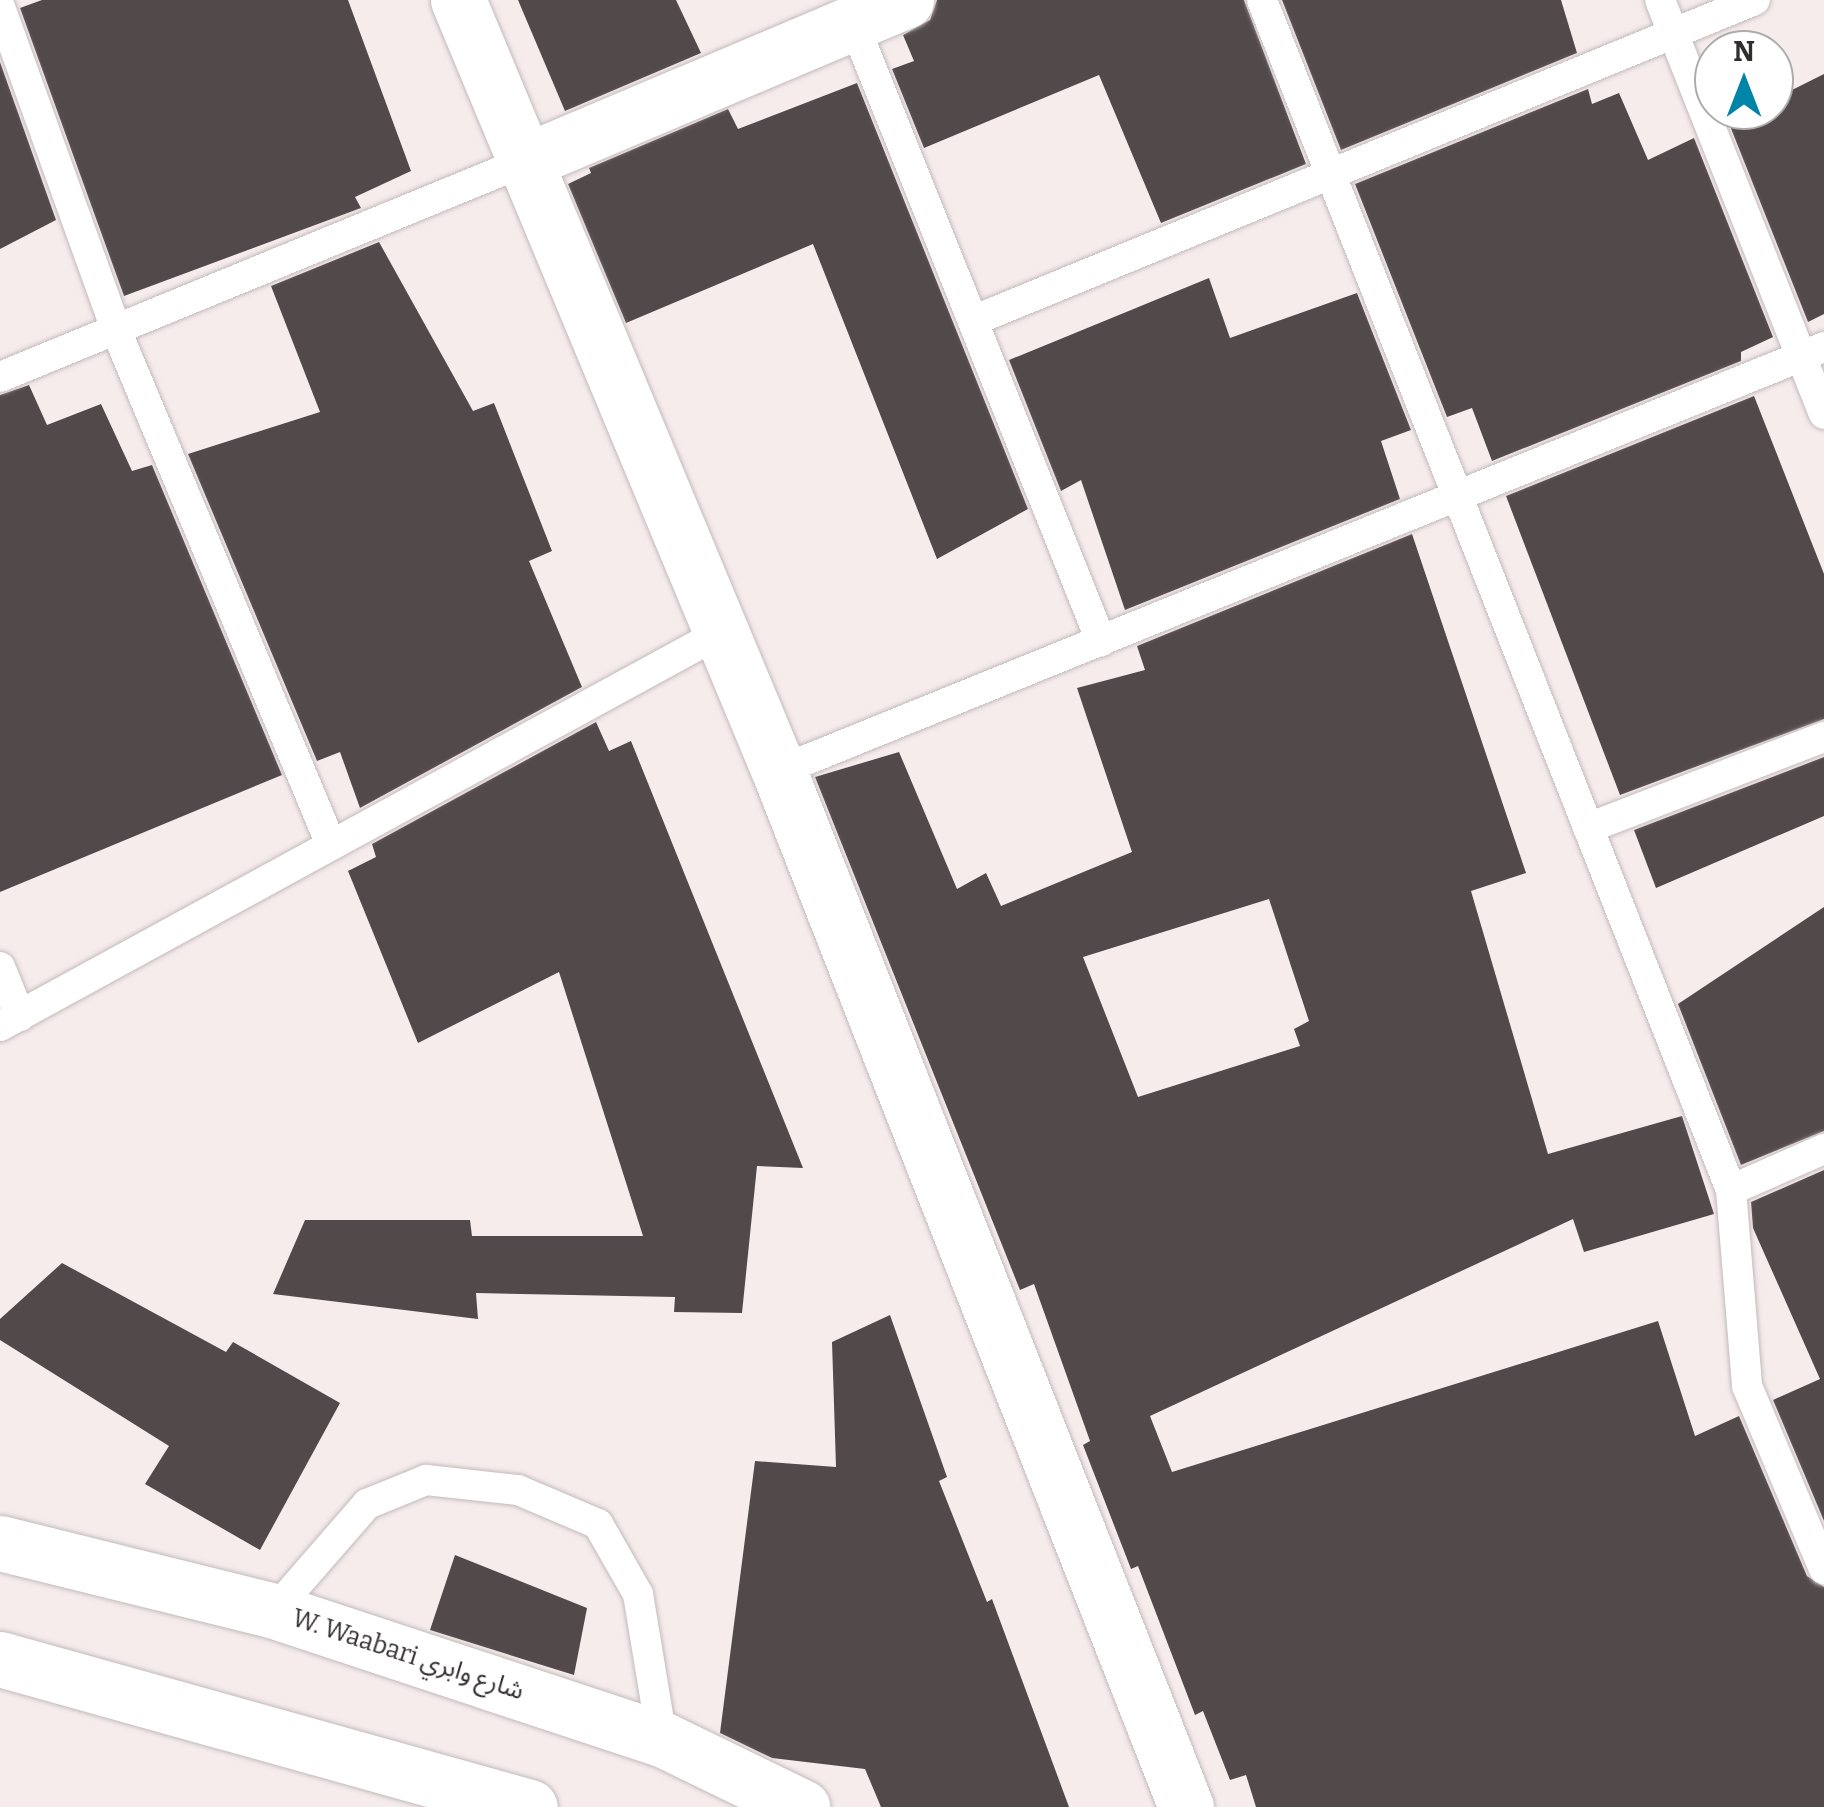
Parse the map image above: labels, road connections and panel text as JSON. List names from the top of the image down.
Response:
{
  "streets": {
    "street": ["W. Waabari شارع وابري"]
  },
  "north": "top"
}
